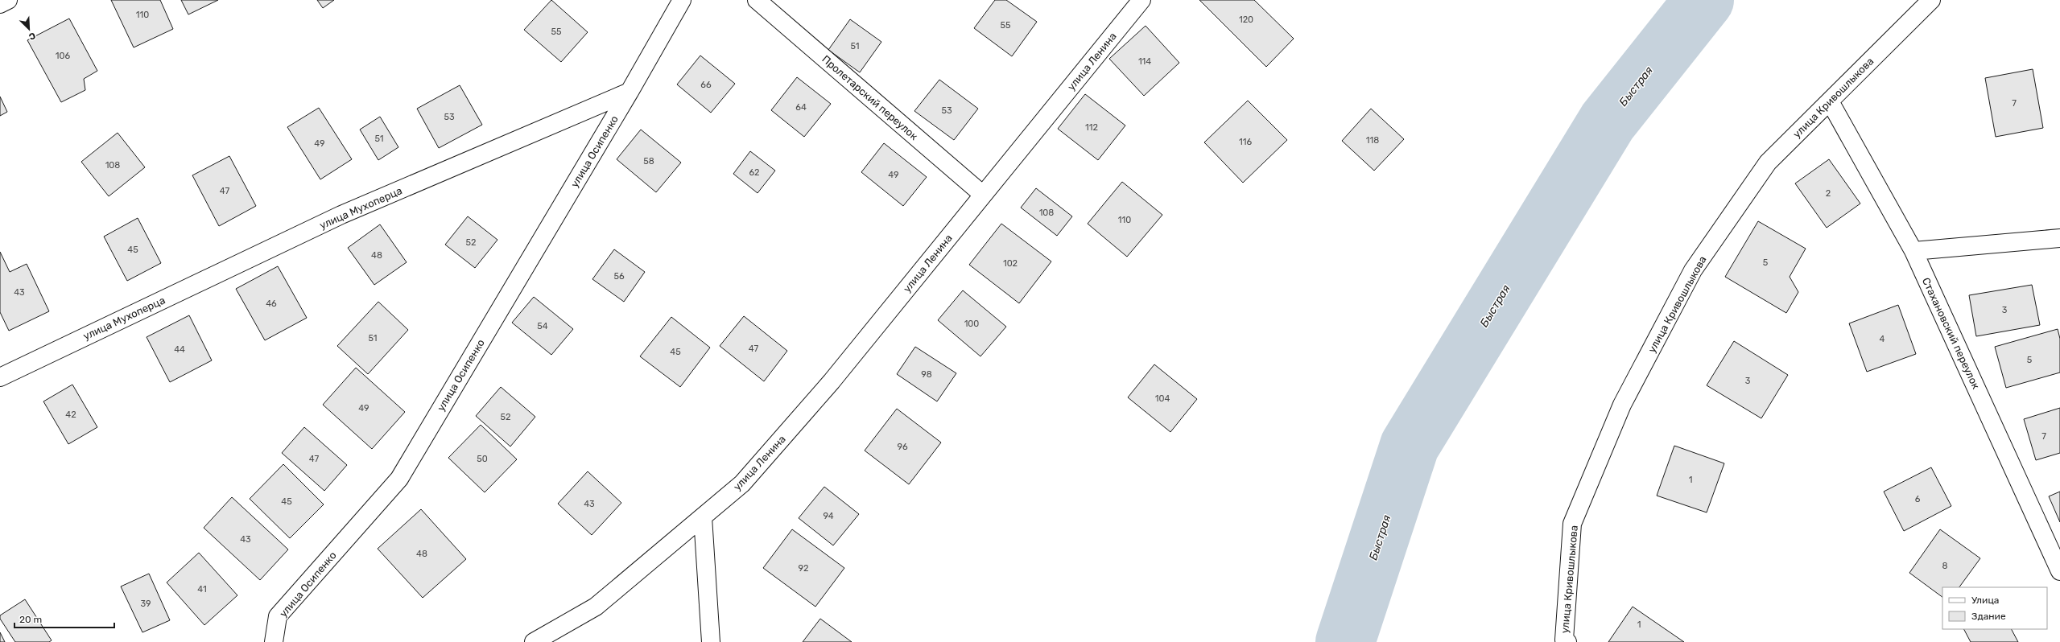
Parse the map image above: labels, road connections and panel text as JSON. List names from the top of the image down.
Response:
{
  "streets": {
    "street": [
      "улица Ленина",
      "Пролетарский переулок",
      "улица Кривошлыкова",
      "улица Осипенко",
      "улица Мухоперца",
      "Стахановский переулок"
    ]
  },
  "crossings": [
    ["улица Ленина", "Пролетарский переулок"],
    ["улица Кривошлыкова", "Стахановский переулок"],
    ["улица Осипенко", "улица Мухоперца"]
  ],
  "water": ["Быстрая"],
  "house_numbers": [
    "110",
    "120",
    "55",
    "55",
    "51",
    "106",
    "114",
    "66",
    "7",
    "64",
    "53",
    "53",
    "112",
    "51",
    "118",
    "116",
    "49",
    "58",
    "108",
    "62",
    "49",
    "47",
    "2",
    "108",
    "110",
    "52",
    "45",
    "48",
    "5",
    "102",
    "56",
    "43",
    "46",
    "3",
    "100",
    "54",
    "51",
    "4",
    "47",
    "44",
    "45",
    "5",
    "98",
    "3",
    "104",
    "49",
    "42",
    "52",
    "7",
    "96",
    "47",
    "50",
    "1",
    "6",
    "45",
    "43",
    "94",
    "43",
    "48",
    "8",
    "92",
    "41",
    "39",
    "1"
  ],
  "legend": ["Улица", "Здание"],
  "scale_bar": "20 m",
  "north": "bottom right"
}
